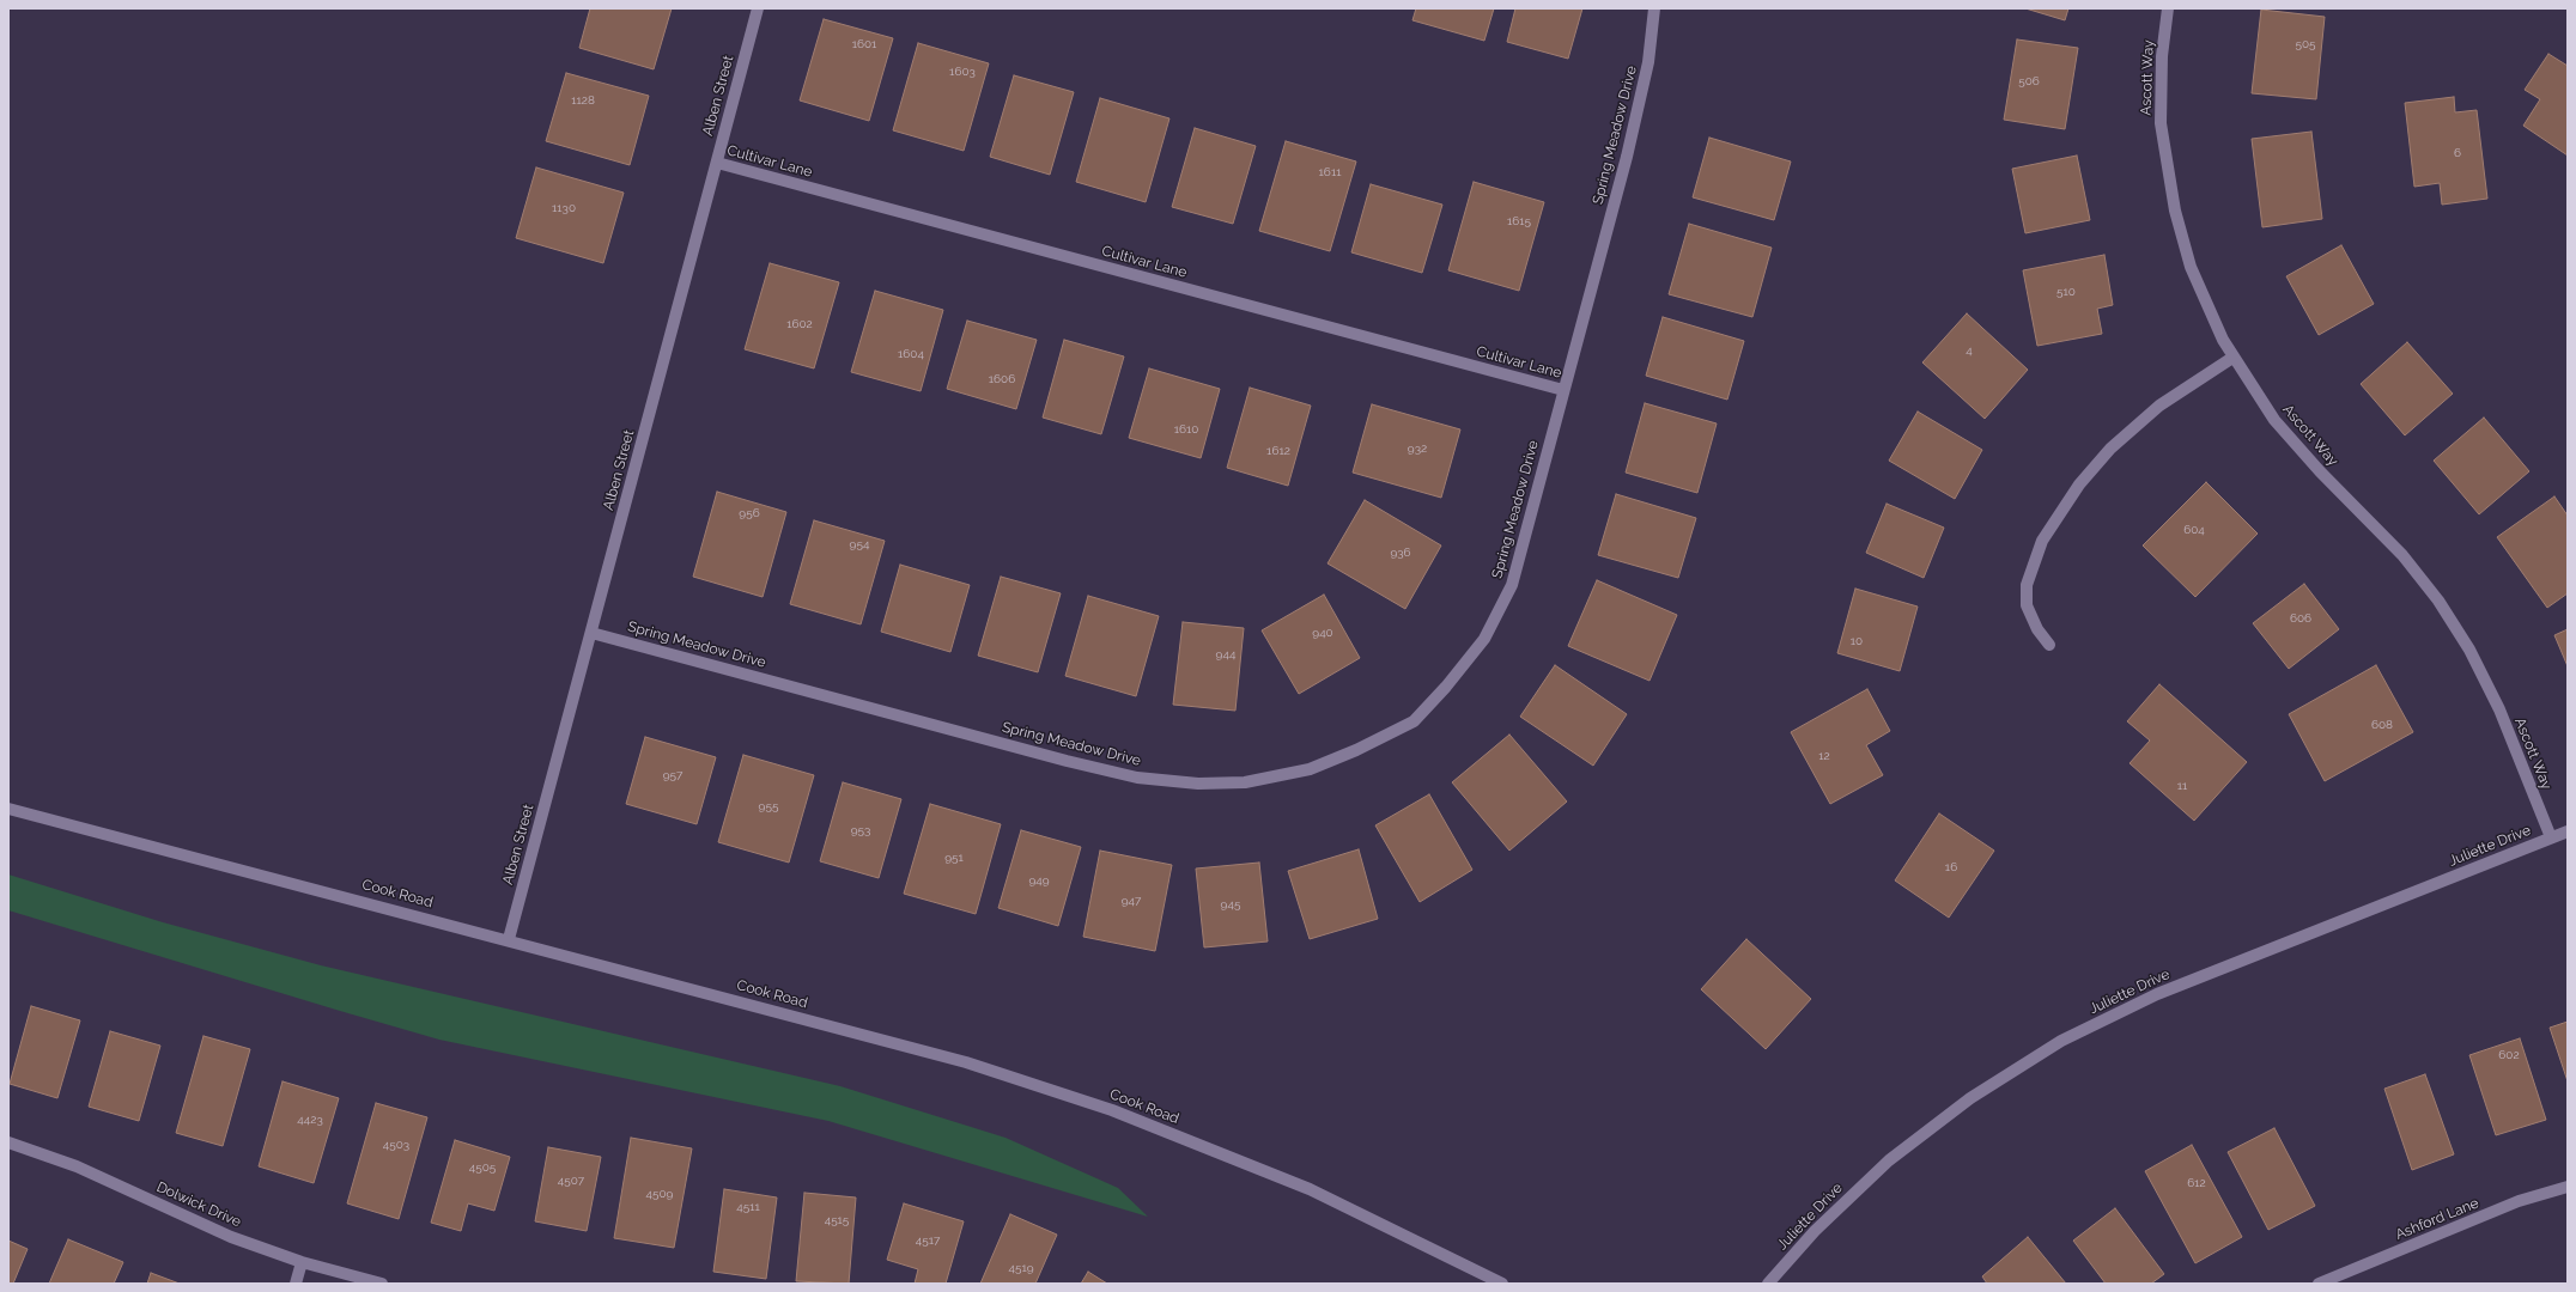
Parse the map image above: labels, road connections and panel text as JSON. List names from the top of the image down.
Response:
{
  "streets": {
    "street": [
      "Ascott Way",
      "Alben Street",
      "Spring Meadow Drive",
      "Cultivar Lane",
      "Juliette Drive",
      "Cook Road",
      "Dolwick Drive",
      "Ashford Lane"
    ]
  },
  "crossings": [
    ["Ascott Way", "Juliette Drive"],
    ["Alben Street", "Spring Meadow Drive"],
    ["Alben Street", "Cultivar Lane"],
    ["Alben Street", "Cook Road"],
    ["Spring Meadow Drive", "Cultivar Lane"]
  ],
  "house_numbers": [
    "1601",
    "505",
    "1603",
    "506",
    "1128",
    "6",
    "1611",
    "1130",
    "1615",
    "510",
    "1602",
    "4",
    "1604",
    "1606",
    "1610",
    "932",
    "1612",
    "956",
    "604",
    "954",
    "936",
    "606",
    "940",
    "10",
    "944",
    "608",
    "12",
    "957",
    "11",
    "955",
    "953",
    "951",
    "16",
    "949",
    "947",
    "945",
    "602",
    "4423",
    "4503",
    "4505",
    "4507",
    "612",
    "4509",
    "4511",
    "4515",
    "4517",
    "4519"
  ]
}
